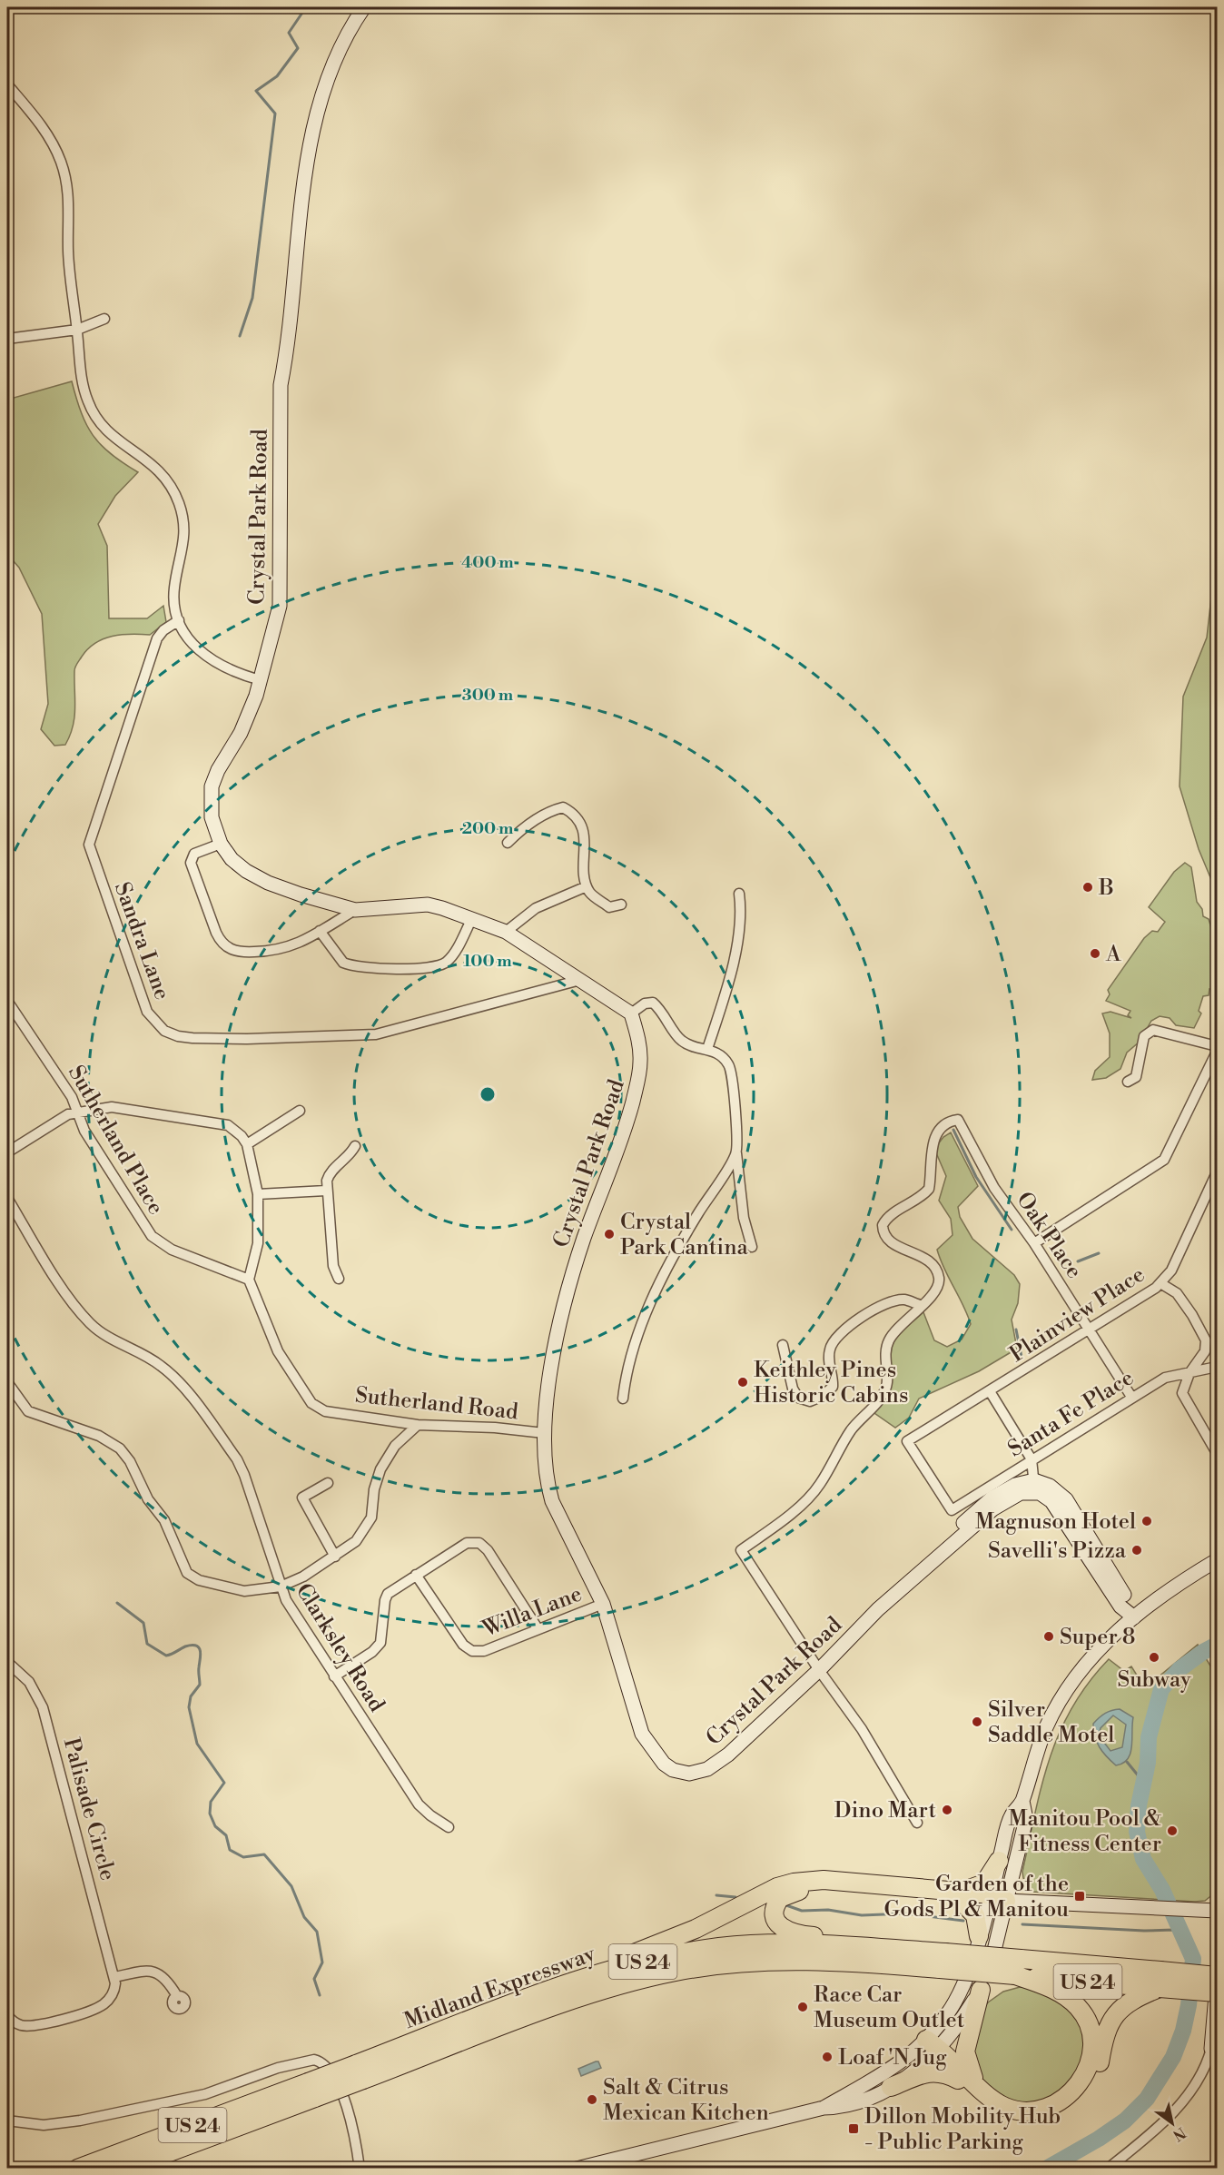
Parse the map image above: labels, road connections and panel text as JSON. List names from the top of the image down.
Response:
{
  "streets": {
    "highway": ["US 24", "Midland Expressway"],
    "street": [
      "Crystal Park Road",
      "Sandra Lane",
      "Sutherland Place",
      "Oak Place",
      "Plainview Place",
      "Sutherland Road",
      "Santa Fe Place",
      "Willa Lane",
      "Clarksley Road",
      "Palisade Circle"
    ]
  },
  "crossings": [
    ["Crystal Park Road", "Sandra Lane"],
    ["Crystal Park Road", "Sutherland Road"],
    ["Crystal Park Road", "Willa Lane"],
    ["Sutherland Place", "Sutherland Road"],
    ["Oak Place", "Plainview Place"],
    ["Oak Place", "Santa Fe Place"],
    ["Plainview Place", "Santa Fe Place"]
  ],
  "places": {
    "other": [
      "B",
      "A",
      "Crystal Park Cantina",
      "Keithley Pines Historic Cabins",
      "Magnuson Hotel",
      "Savelli's Pizza",
      "Super 8",
      "Subway",
      "Silver Saddle Motel",
      "Dino Mart",
      "Manitou Pool & Fitness Center",
      "Race Car Museum Outlet",
      "Loaf 'N Jug",
      "Salt & Citrus Mexican Kitchen"
    ],
    "transit": ["Garden of the Gods Pl & Manitou", "Dillon Mobility Hub - Public Parking"]
  },
  "north": "bottom right",
  "rings": [
    "400 m",
    "300 m",
    "200 m",
    "100 m"
  ]
}
